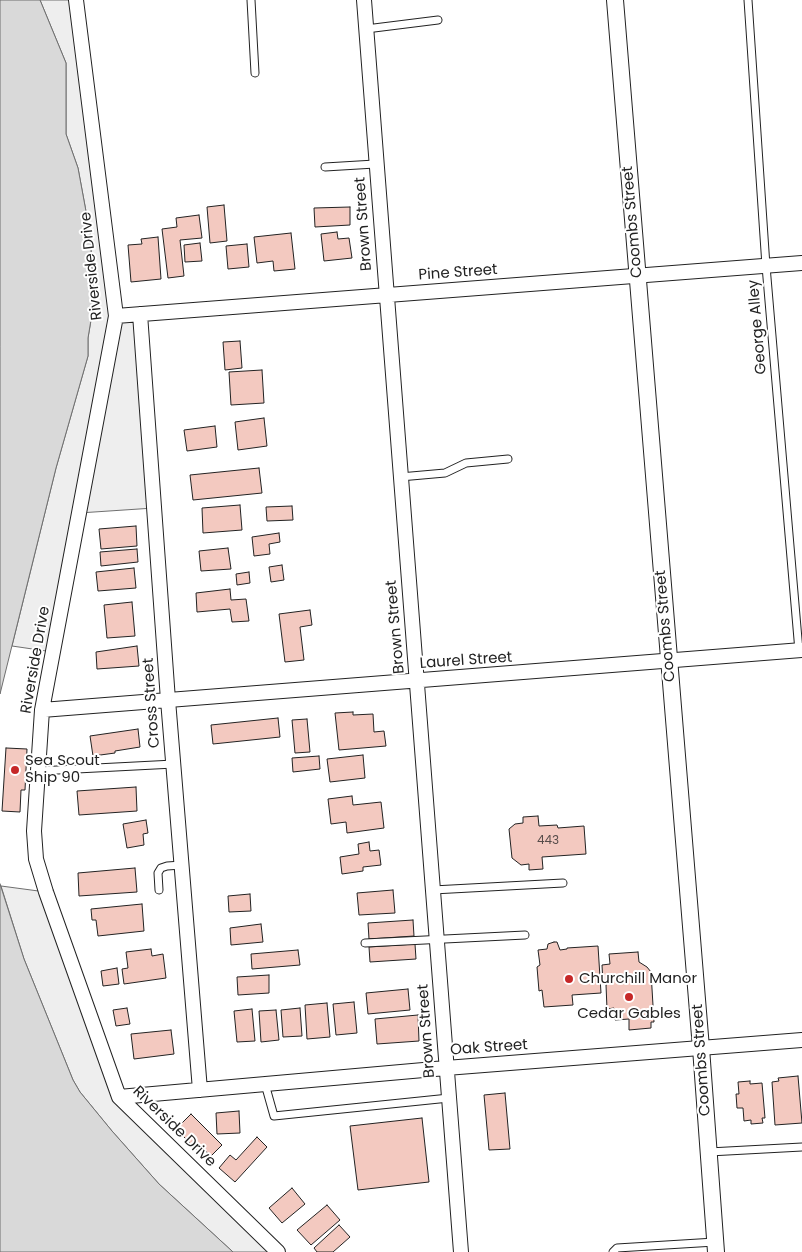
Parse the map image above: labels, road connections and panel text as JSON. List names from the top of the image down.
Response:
{
  "streets": {
    "street": [
      "Coombs Street",
      "Brown Street",
      "Riverside Drive",
      "Pine Street",
      "Laurel Street",
      "Cross Street",
      "Oak Street"
    ],
    "lane": ["George Alley"]
  },
  "crossings": [
    ["Coombs Street", "Pine Street"],
    ["Coombs Street", "Laurel Street"],
    ["Coombs Street", "Oak Street"],
    ["Brown Street", "Pine Street"],
    ["Brown Street", "Laurel Street"],
    ["Brown Street", "Oak Street"],
    ["Riverside Drive", "Pine Street"],
    ["Riverside Drive", "Laurel Street"],
    ["Riverside Drive", "Oak Street"],
    ["Pine Street", "George Alley"],
    ["Pine Street", "Cross Street"],
    ["George Alley", "Laurel Street"],
    ["Laurel Street", "Cross Street"],
    ["Cross Street", "Oak Street"]
  ],
  "places": ["Sea Scout Ship 90", "Churchill Manor", "Cedar Gables"],
  "house_numbers": ["443"]
}
